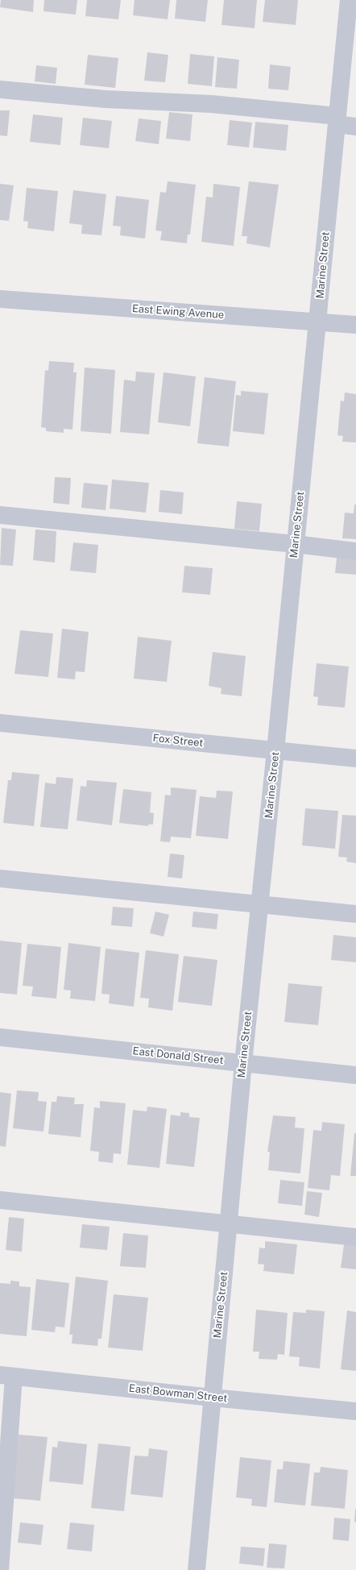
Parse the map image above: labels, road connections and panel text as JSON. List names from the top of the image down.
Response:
{
  "streets": {
    "street": [
      "Marine Street",
      "East Ewing Avenue",
      "Fox Street",
      "East Donald Street",
      "East Bowman Street"
    ]
  },
  "crossings": [
    ["Marine Street", "East Ewing Avenue"],
    ["Marine Street", "Fox Street"],
    ["Marine Street", "East Donald Street"],
    ["Marine Street", "East Bowman Street"]
  ]
}
